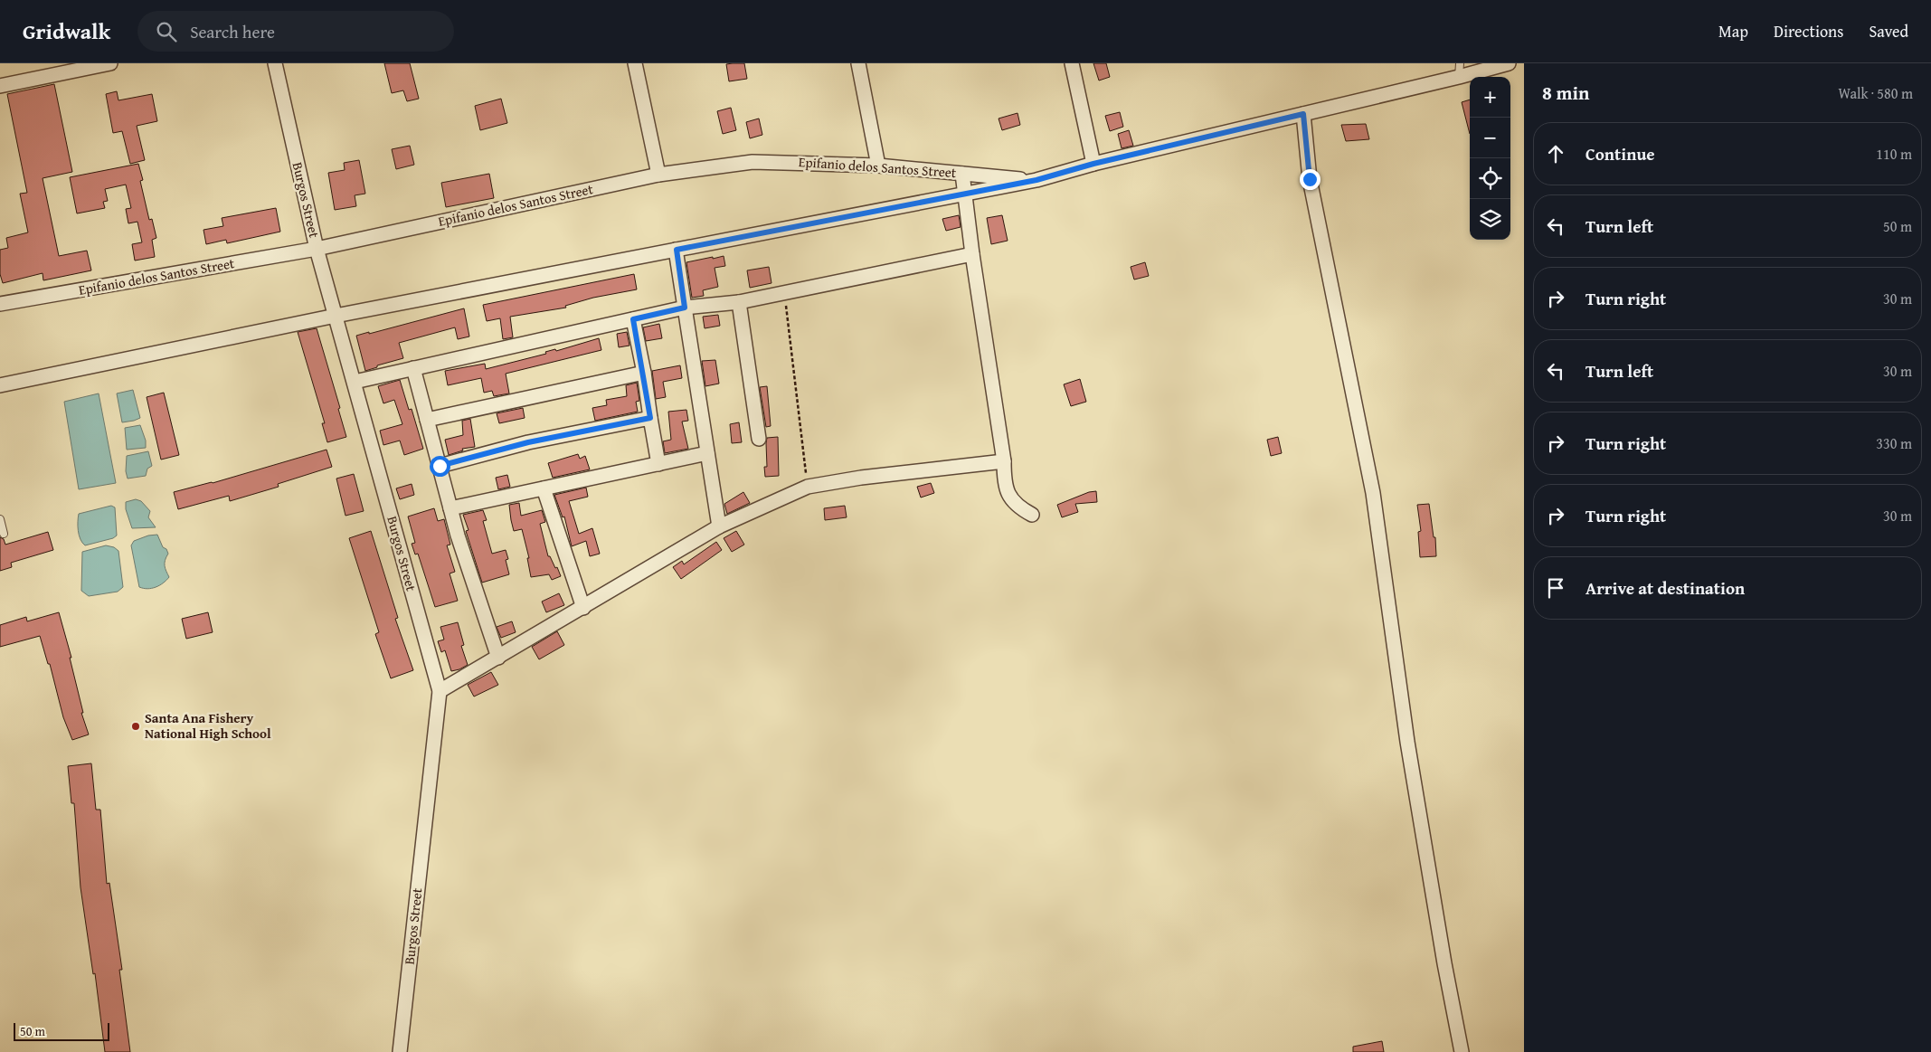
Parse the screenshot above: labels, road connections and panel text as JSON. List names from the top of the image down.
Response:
{
  "streets": {
    "street": ["Epifanio delos Santos Street", "Burgos Street"]
  },
  "crossings": [
    ["Epifanio delos Santos Street", "Burgos Street"]
  ],
  "places": ["Santa Ana Fishery National High School"],
  "scale_bar": "50 m",
  "page": {
    "header": "Gridwalk",
    "search": "Search here",
    "nav": ["Map", "Directions", "Saved"],
    "heading": ["8 min", "Walk · 580 m"],
    "map_buttons": ["+", "−"],
    "list": [
      ["Continue", "110 m"],
      ["Turn left", "50 m"],
      ["Turn right", "30 m"],
      ["Turn left", "30 m"],
      ["Turn right", "330 m"],
      ["Turn right", "30 m"],
      "Arrive at destination"
    ],
    "scale": "50 m"
  }
}
